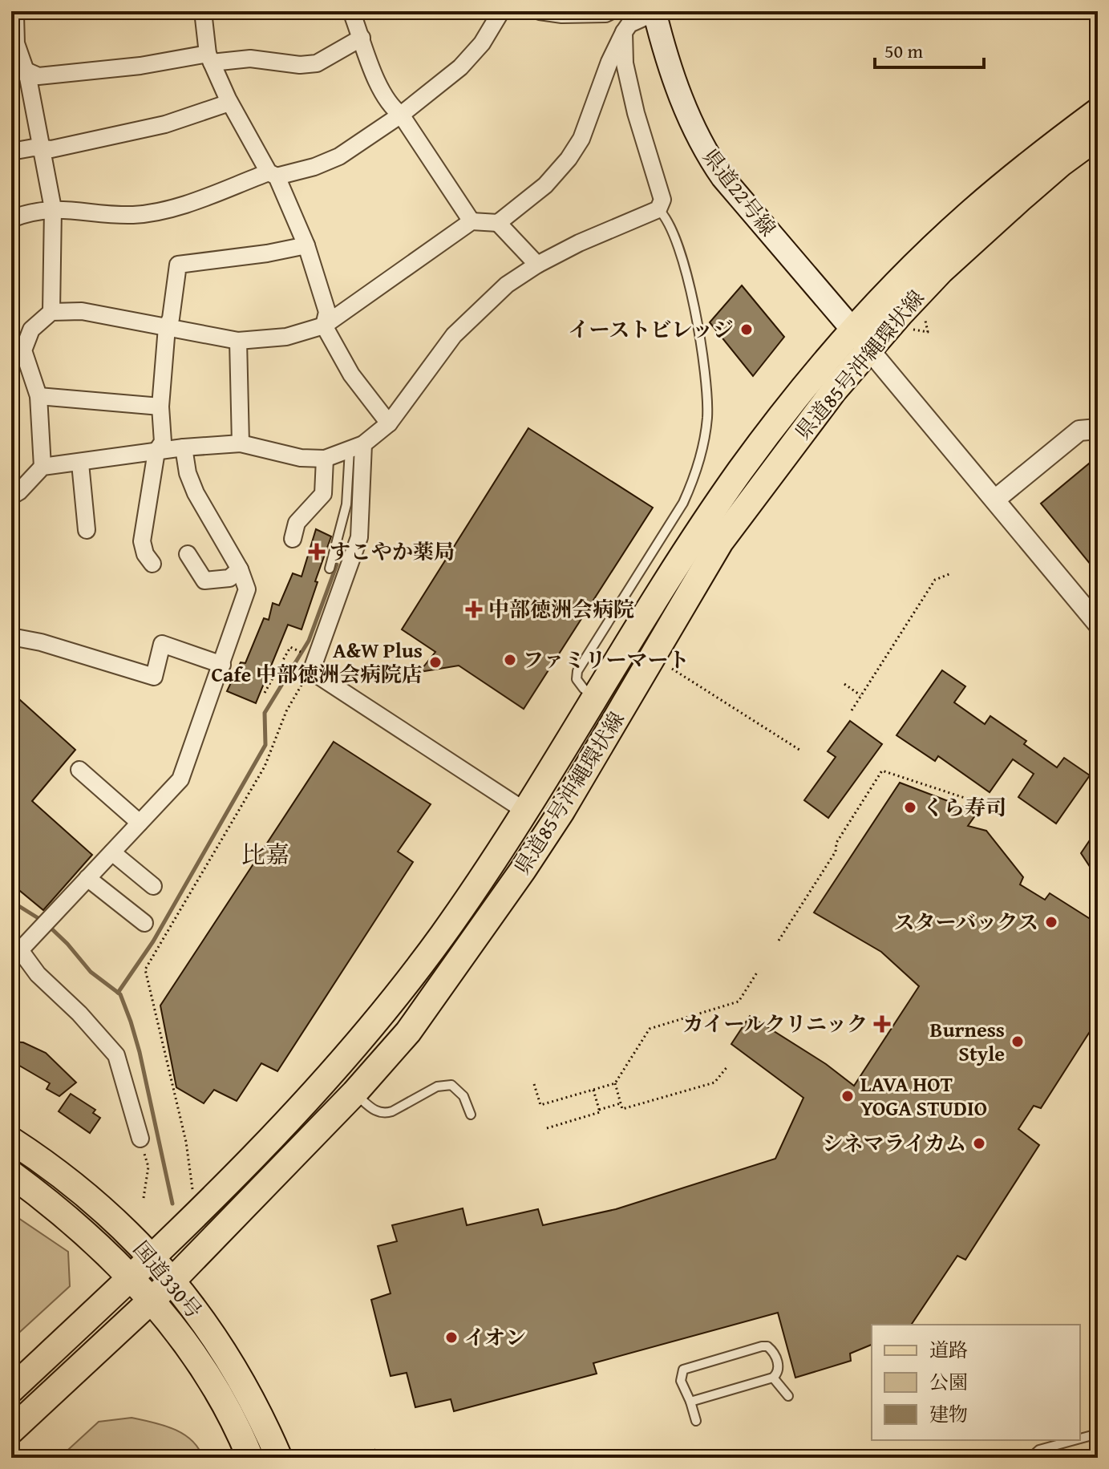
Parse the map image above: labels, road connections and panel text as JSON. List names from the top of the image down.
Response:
{
  "streets": {
    "main road": ["県道22号線", "県道85号沖縄環状線", "国道330号"]
  },
  "crossings": [
    ["県道22号線", "県道85号沖縄環状線"],
    ["県道85号沖縄環状線", "国道330号"]
  ],
  "districts": ["比嘉"],
  "places": {
    "other": [
      "イーストビレッジ",
      "ファミリーマート",
      "A&W Plus Cafe 中部徳洲会病院店",
      "くら寿司",
      "スターバックス",
      "Burness Style",
      "LAVA HOT YOGA STUDIO",
      "シネマライカム",
      "イオン"
    ],
    "health": ["すこやか薬局", "中部徳洲会病院", "カイールクリニック"]
  },
  "legend": ["道路", "公園", "建物"],
  "scale_bar": "50 m"
}
